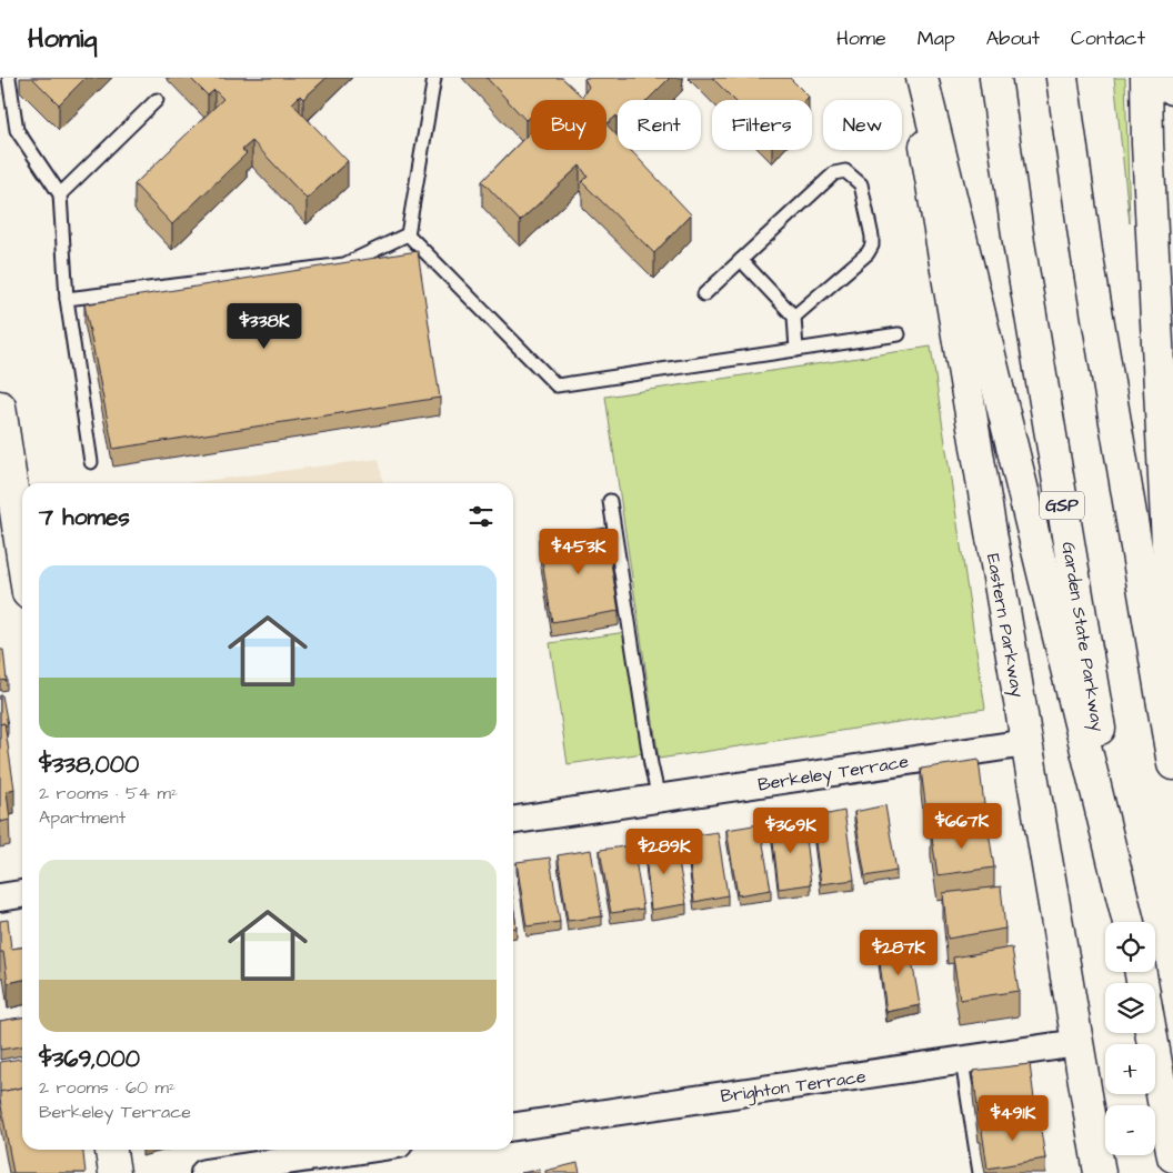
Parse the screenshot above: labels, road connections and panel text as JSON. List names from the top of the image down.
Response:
{
  "streets": {
    "main road": ["GSP", "Eastern Parkway", "Garden State Parkway"],
    "street": ["Berkeley Terrace", "Brighton Terrace"]
  },
  "crossings": [
    ["Eastern Parkway", "Berkeley Terrace"],
    ["Eastern Parkway", "Brighton Terrace"]
  ],
  "page": {
    "header": "Homiq",
    "nav": [
      "Home",
      "Map",
      "About",
      "Contact"
    ],
    "chip": [
      "Buy",
      "Rent",
      "Filters",
      "New"
    ],
    "price": [
      "$338K",
      "$453K",
      "$667K",
      "$369K",
      "$289K",
      "$287K",
      "$491K"
    ],
    "heading": "7 homes",
    "list": [
      {
        "name": "$338,000",
        "note": "2 rooms · 54 m² · Apartment"
      },
      {
        "name": "$369,000",
        "note": "2 rooms · 60 m² · Berkeley Terrace"
      }
    ],
    "map_buttons": ["+", "−"]
  }
}
